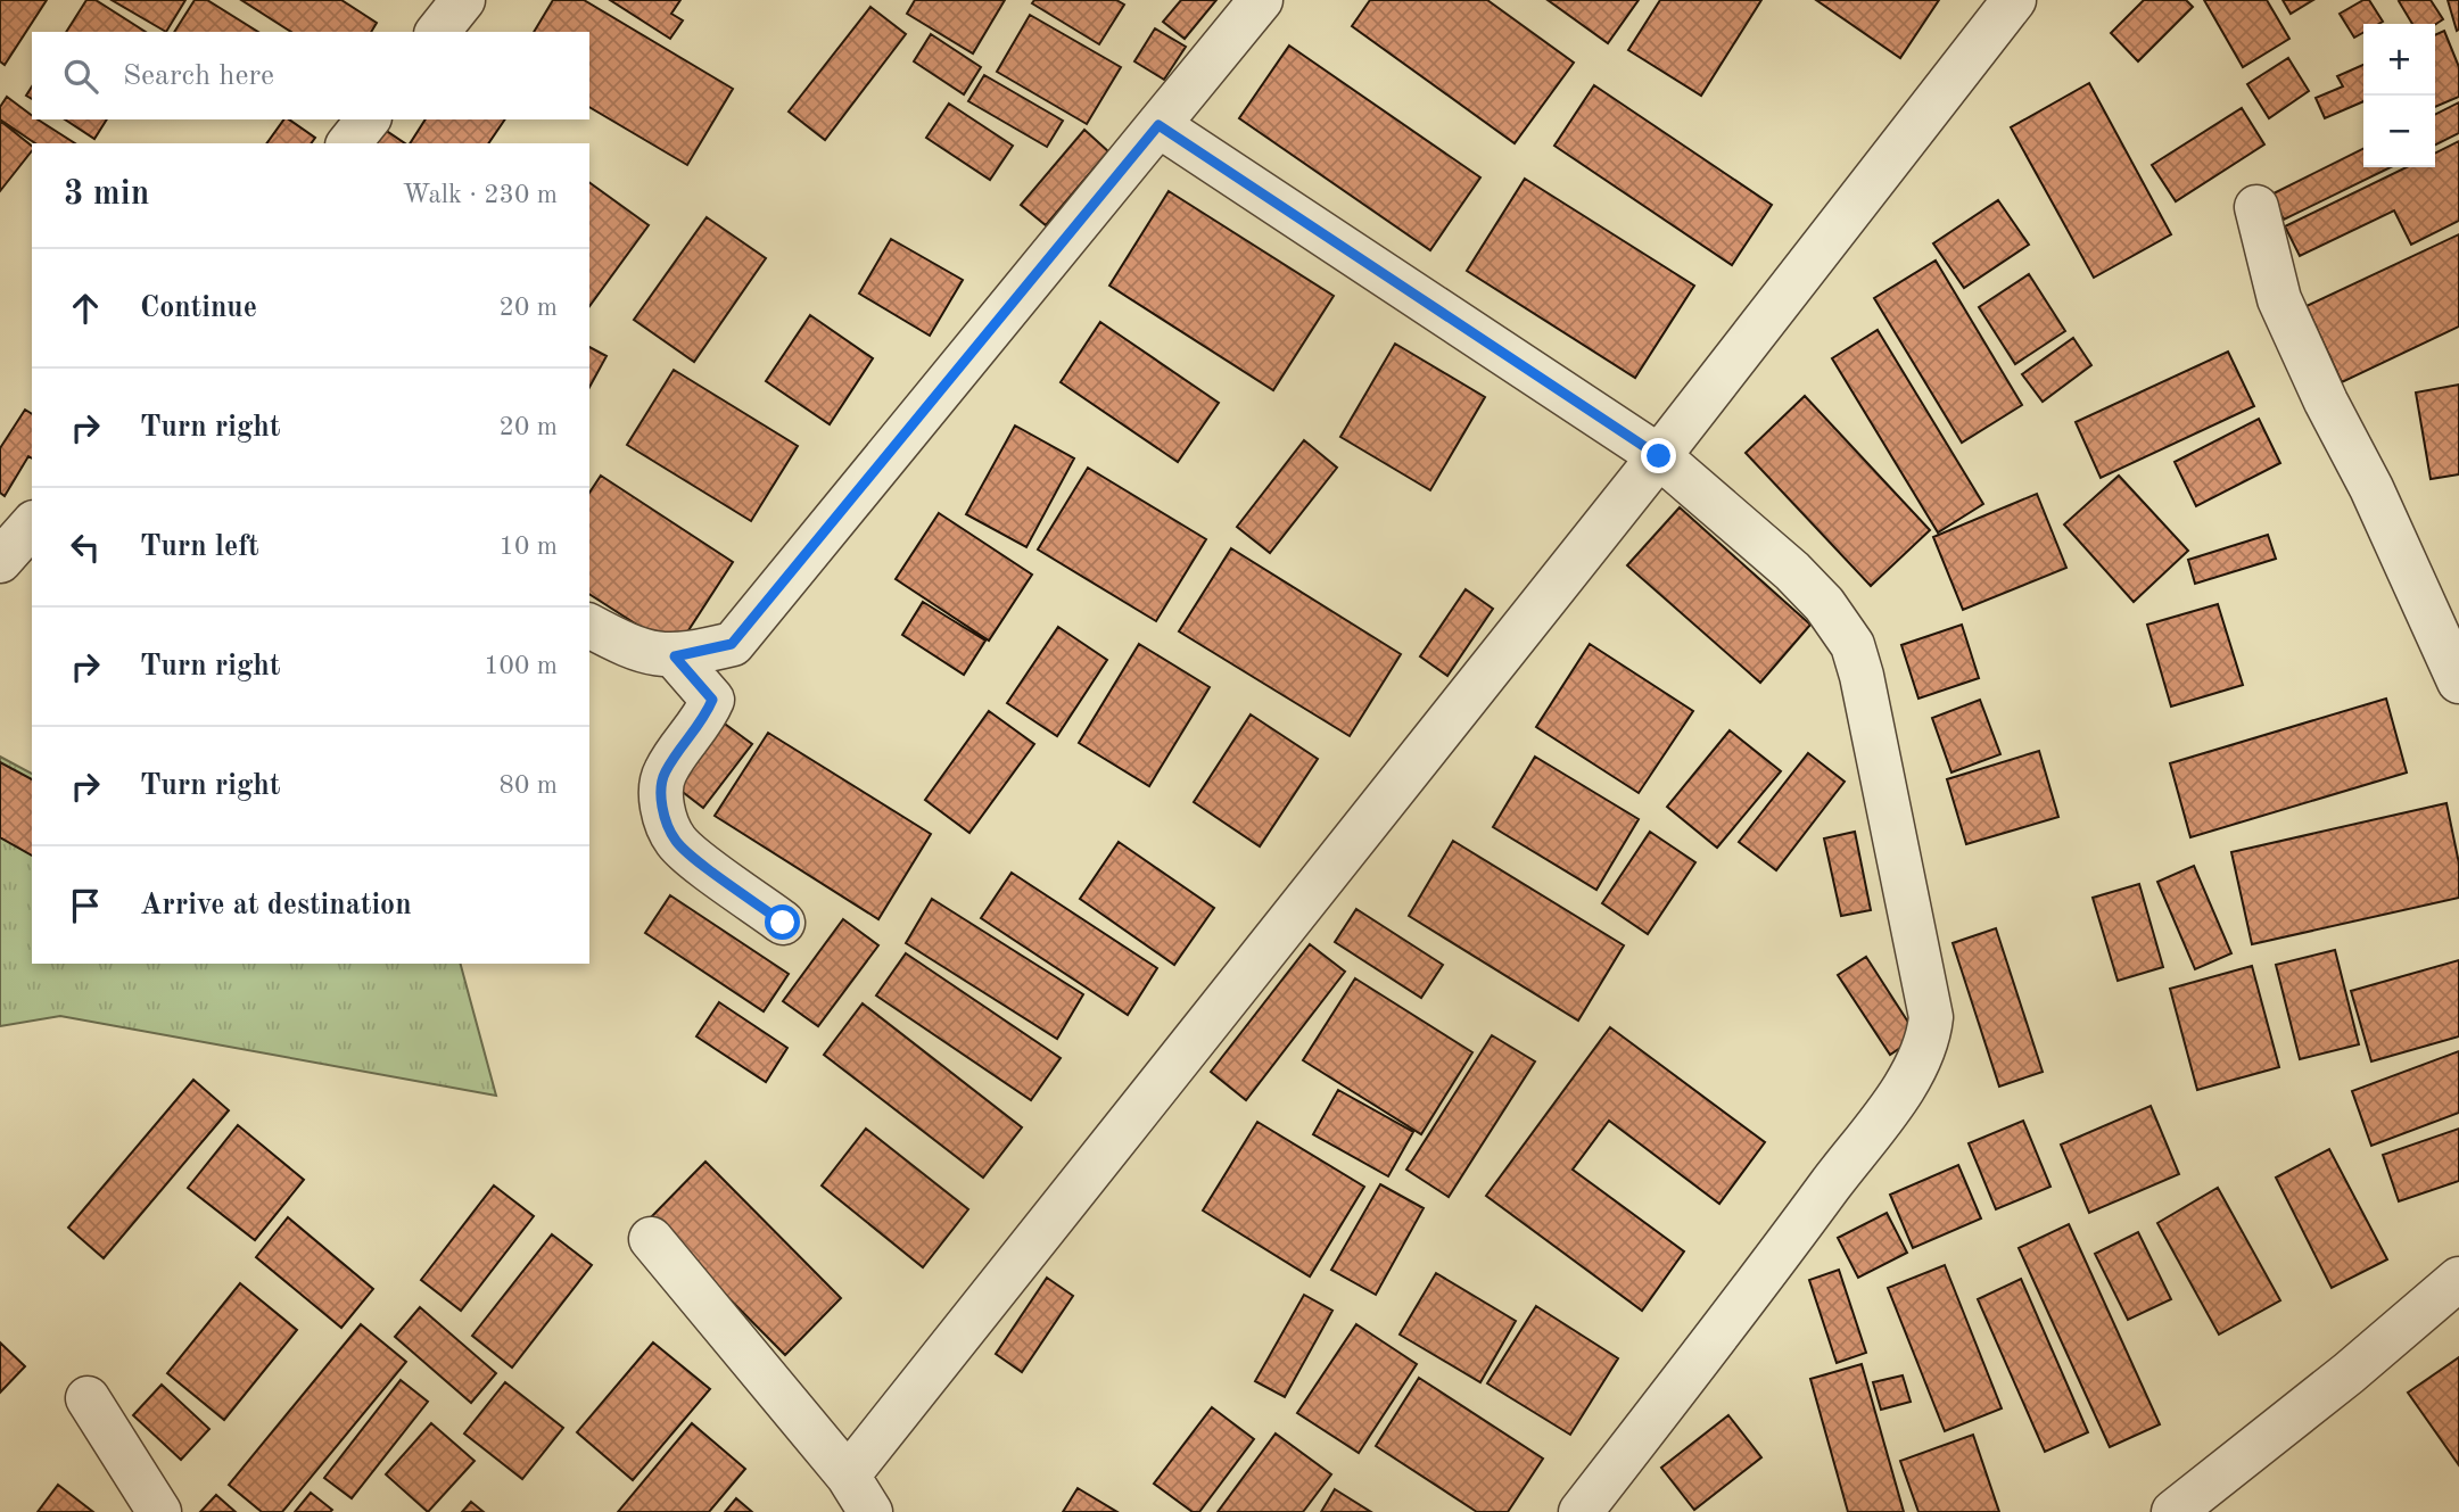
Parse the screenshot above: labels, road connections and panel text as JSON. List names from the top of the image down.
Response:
{
  "page": {
    "map_buttons": ["+", "−"],
    "search": "Search here",
    "heading": ["3 min", "Walk · 230 m"],
    "list": [
      ["Continue", "20 m"],
      ["Turn right", "20 m"],
      ["Turn left", "10 m"],
      ["Turn right", "100 m"],
      ["Turn right", "80 m"],
      "Arrive at destination"
    ]
  }
}
